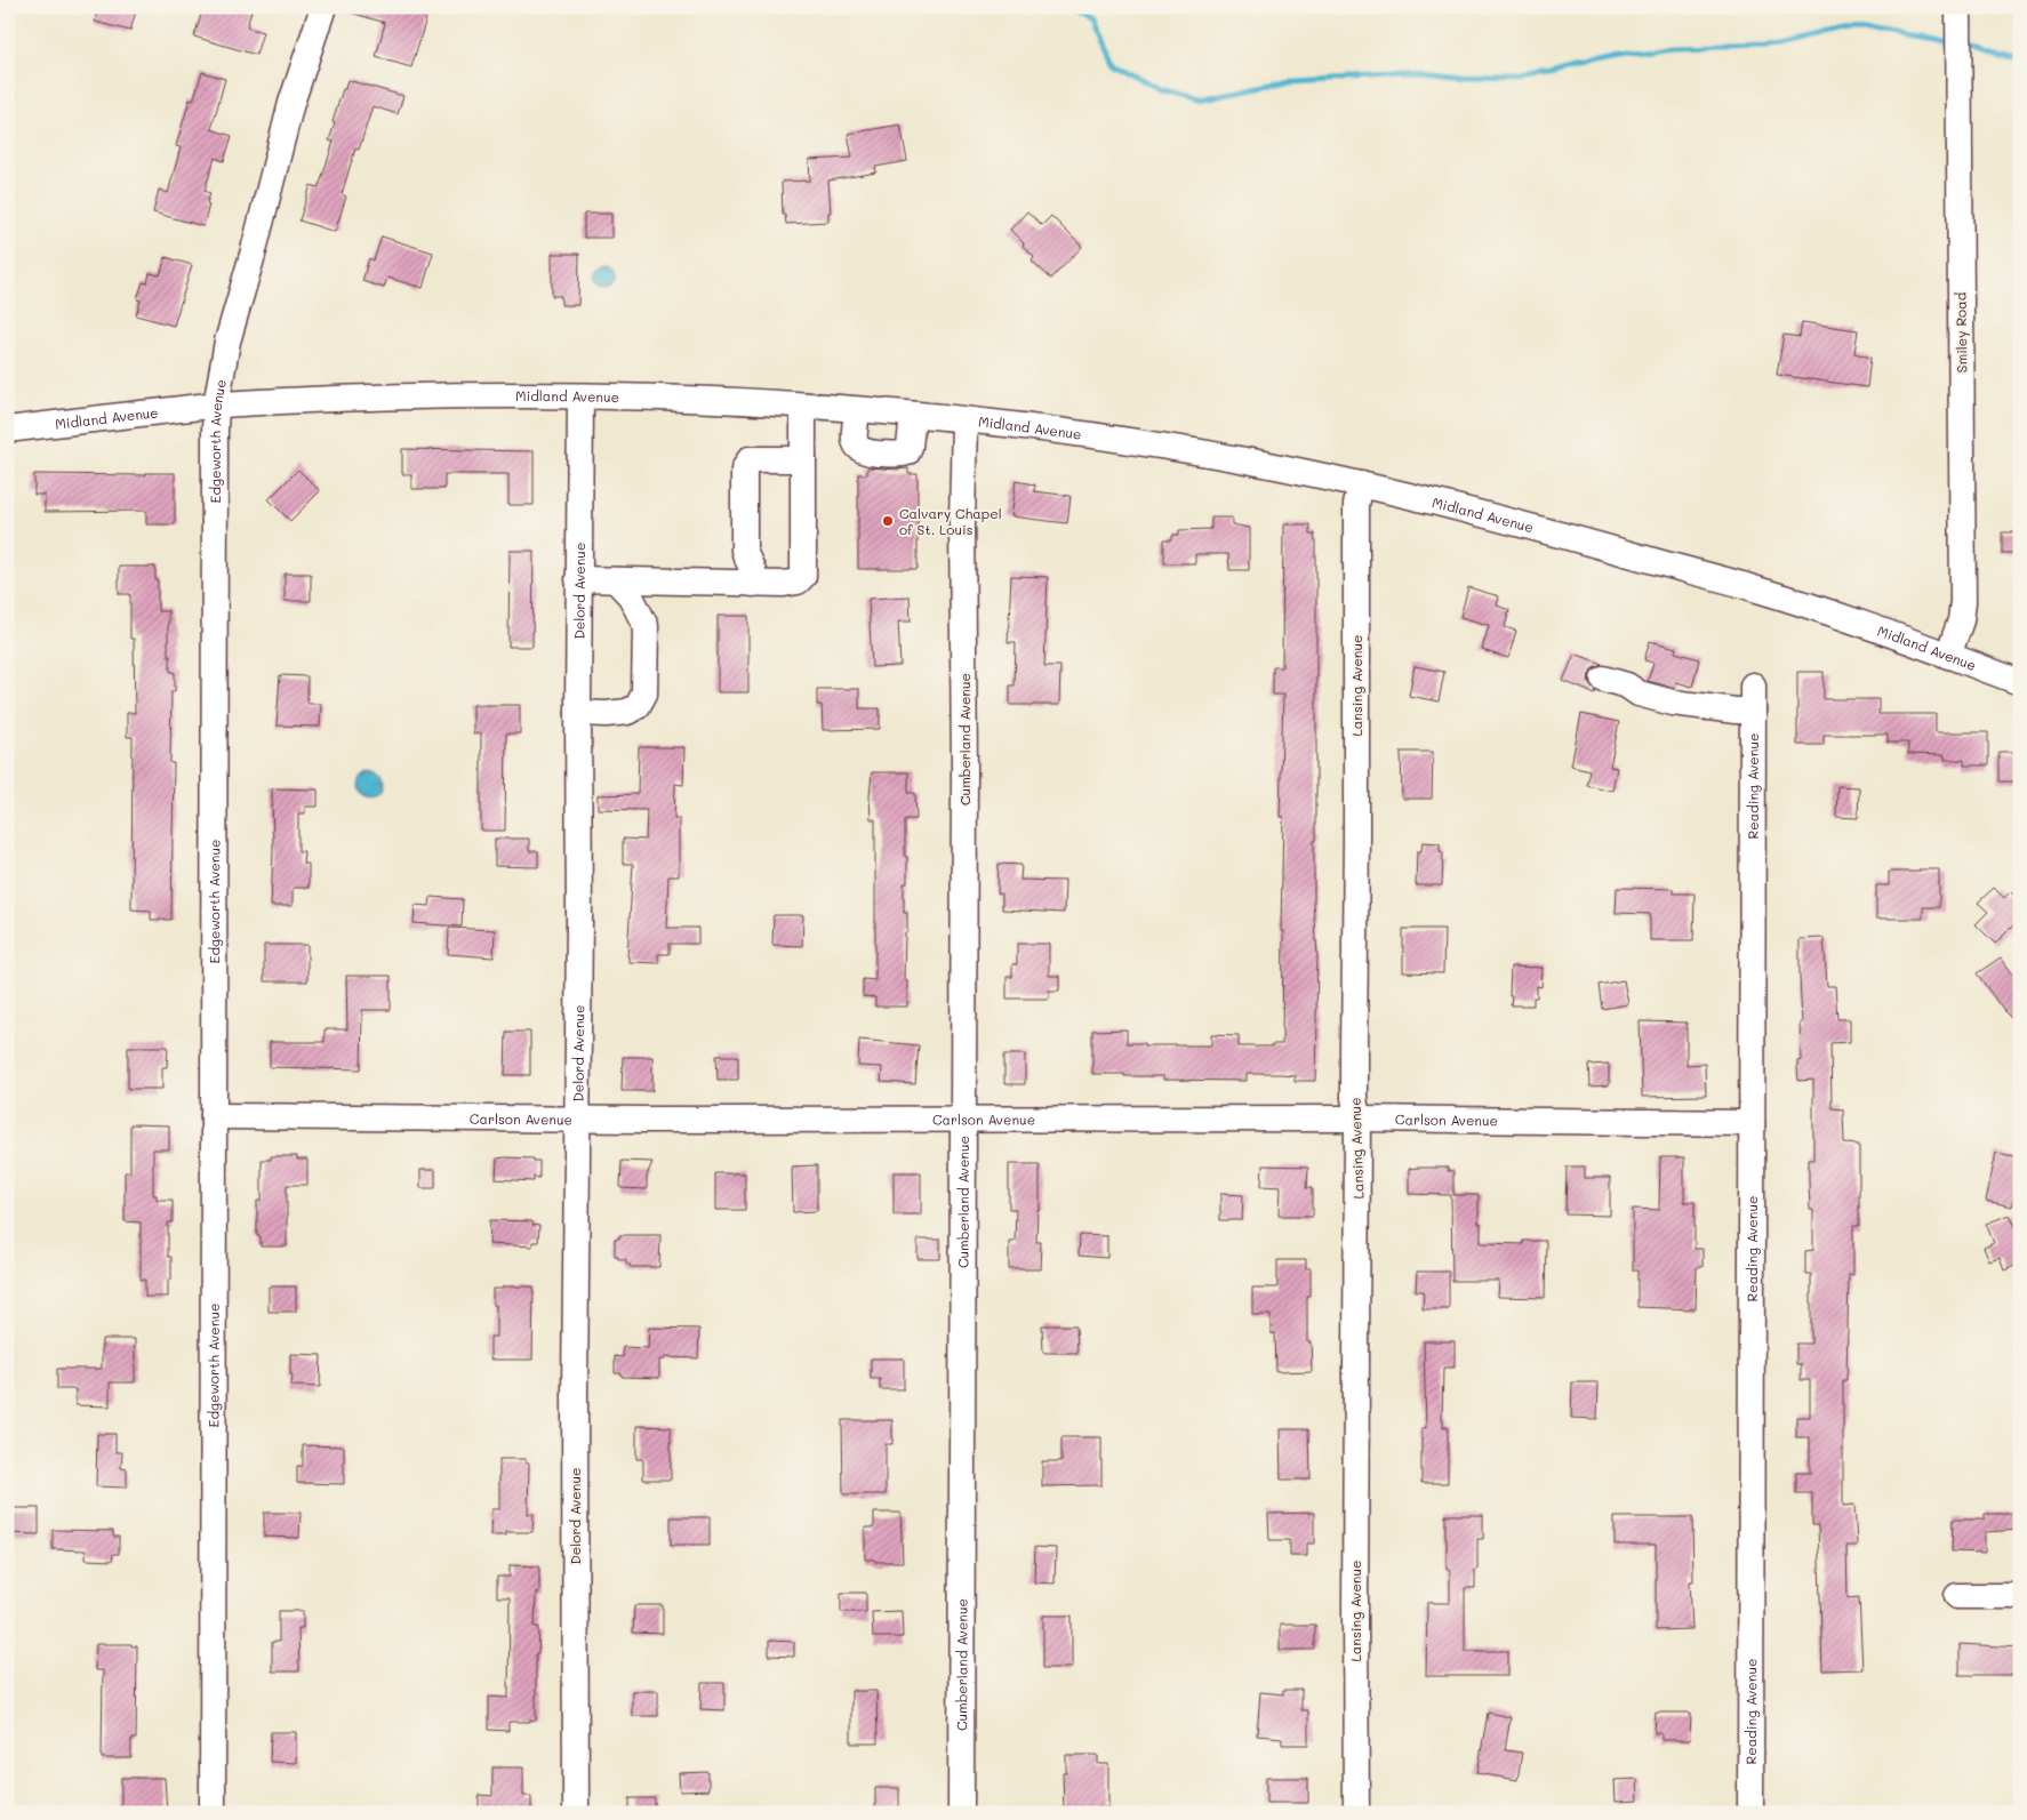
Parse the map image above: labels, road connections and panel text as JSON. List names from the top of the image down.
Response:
{
  "streets": {
    "street": [
      "Smiley Road",
      "Midland Avenue",
      "Edgeworth Avenue",
      "Delord Avenue",
      "Lansing Avenue",
      "Cumberland Avenue",
      "Reading Avenue",
      "Carlson Avenue"
    ]
  },
  "crossings": [
    ["Smiley Road", "Midland Avenue"],
    ["Midland Avenue", "Edgeworth Avenue"],
    ["Midland Avenue", "Delord Avenue"],
    ["Midland Avenue", "Lansing Avenue"],
    ["Midland Avenue", "Cumberland Avenue"],
    ["Edgeworth Avenue", "Carlson Avenue"],
    ["Delord Avenue", "Carlson Avenue"],
    ["Lansing Avenue", "Carlson Avenue"],
    ["Cumberland Avenue", "Carlson Avenue"],
    ["Reading Avenue", "Carlson Avenue"]
  ],
  "places": ["Calvary Chapel of St. Louis"]
}
